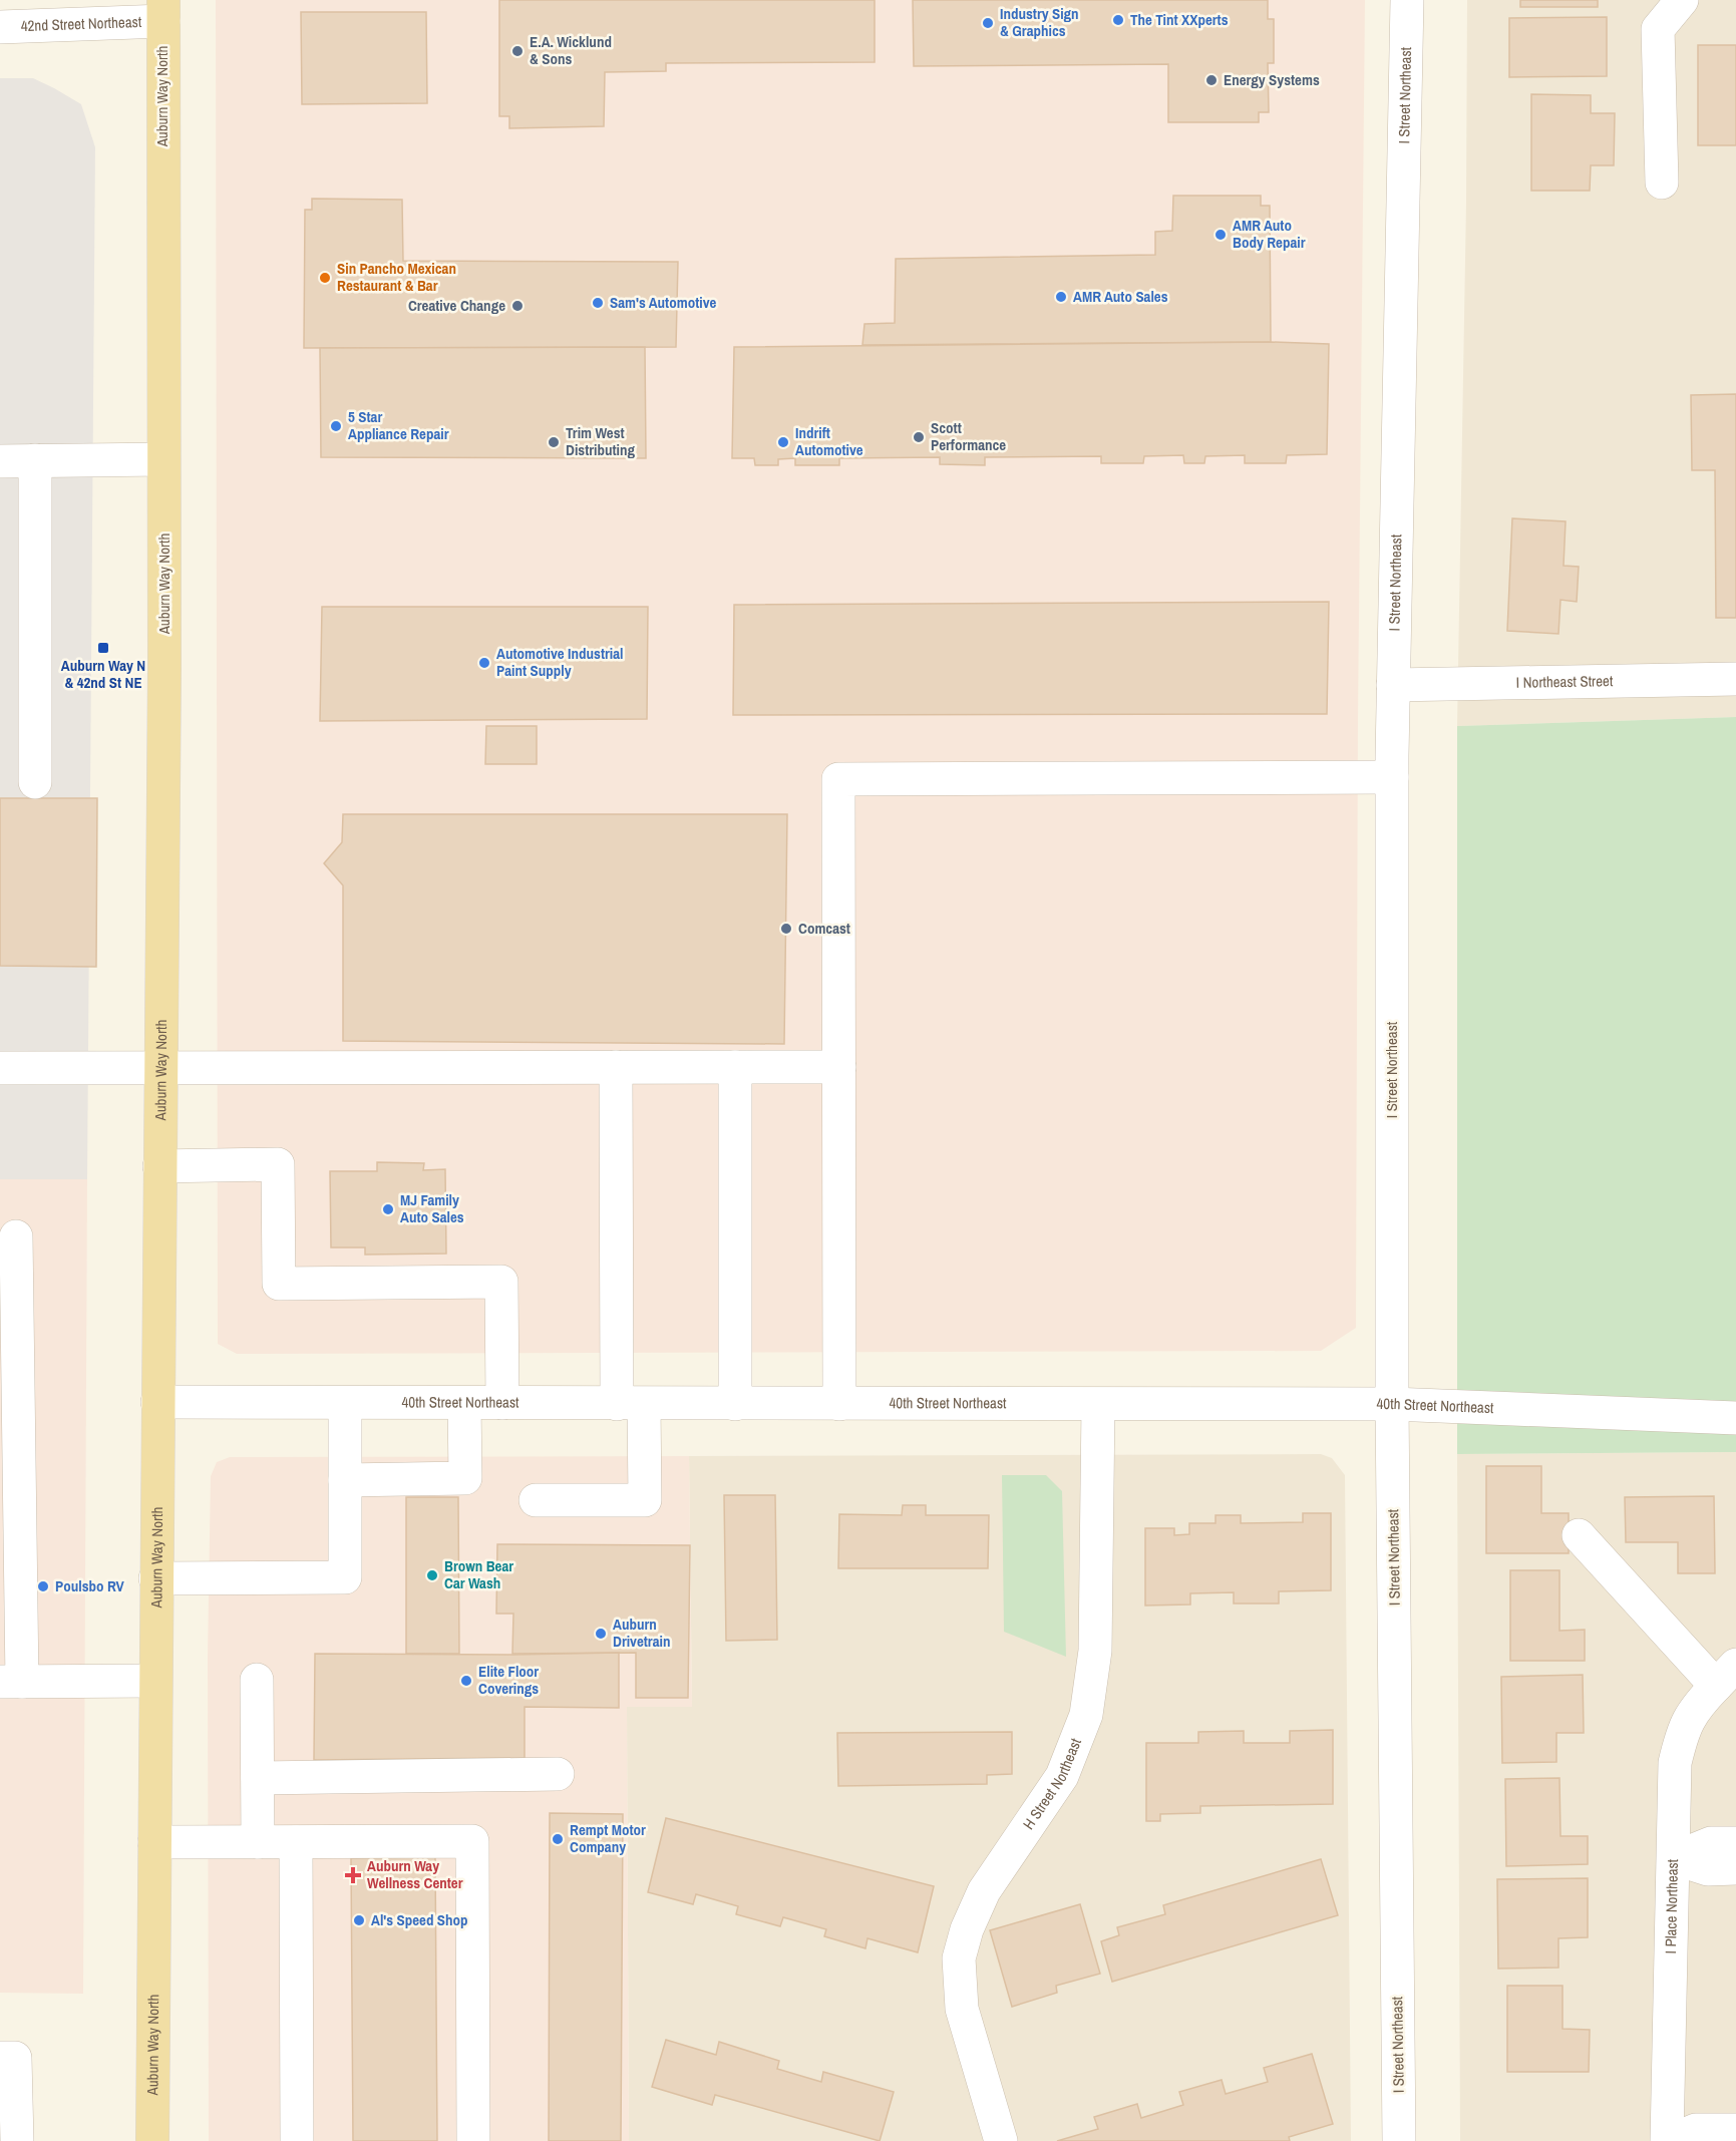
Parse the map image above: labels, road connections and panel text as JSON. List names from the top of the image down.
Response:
{
  "streets": {
    "main road": ["Auburn Way North"],
    "street": [
      "42nd Street Northeast",
      "I Street Northeast",
      "I Northeast Street",
      "40th Street Northeast",
      "H Street Northeast",
      "I Place Northeast"
    ]
  },
  "crossings": [
    ["42nd Street Northeast", "Auburn Way North"],
    ["Auburn Way North", "40th Street Northeast"],
    ["I Street Northeast", "I Northeast Street"],
    ["I Street Northeast", "40th Street Northeast"],
    ["40th Street Northeast", "H Street Northeast"]
  ],
  "places": {
    "other": [
      "The Tint XXperts",
      "Industry Sign & Graphics",
      "E.A. Wicklund & Sons",
      "Energy Systems",
      "AMR Auto Body Repair",
      "Sin Pancho Mexican Restaurant & Bar",
      "AMR Auto Sales",
      "Sam's Automotive",
      "Creative Change",
      "5 Star Appliance Repair",
      "Scott Performance",
      "Trim West Distributing",
      "Indrift Automotive",
      "Automotive Industrial Paint Supply",
      "Comcast",
      "MJ Family Auto Sales",
      "Brown Bear Car Wash",
      "Poulsbo RV",
      "Auburn Drivetrain",
      "Elite Floor Coverings",
      "Rempt Motor Company",
      "Al's Speed Shop"
    ],
    "transit": ["Auburn Way N & 42nd St NE"],
    "health": ["Auburn Way Wellness Center"]
  }
}
